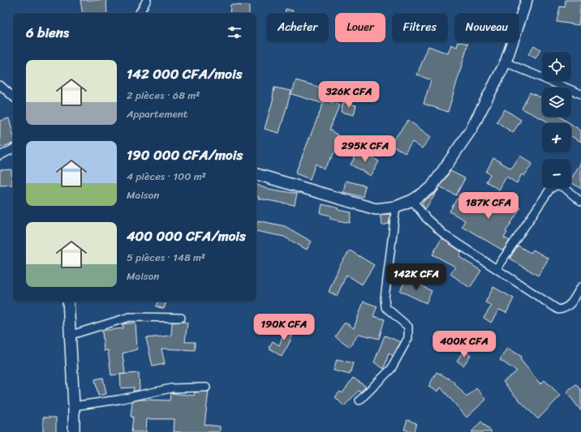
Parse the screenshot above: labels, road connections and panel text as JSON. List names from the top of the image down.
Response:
{
  "page": {
    "chip": [
      "Acheter",
      "Louer",
      "Filtres",
      "Nouveau"
    ],
    "heading": "6 biens",
    "map_buttons": ["+", "−"],
    "list": [
      {
        "name": "142 000 CFA/mois",
        "note": "2 pièces · 68 m² · Appartement"
      },
      {
        "name": "190 000 CFA/mois",
        "note": "4 pièces · 100 m² · Maison"
      },
      {
        "name": "400 000 CFA/mois",
        "note": "5 pièces · 148 m² · Maison"
      }
    ],
    "price": [
      "326K CFA",
      "295K CFA",
      "187K CFA",
      "142K CFA",
      "190K CFA",
      "400K CFA"
    ]
  }
}
